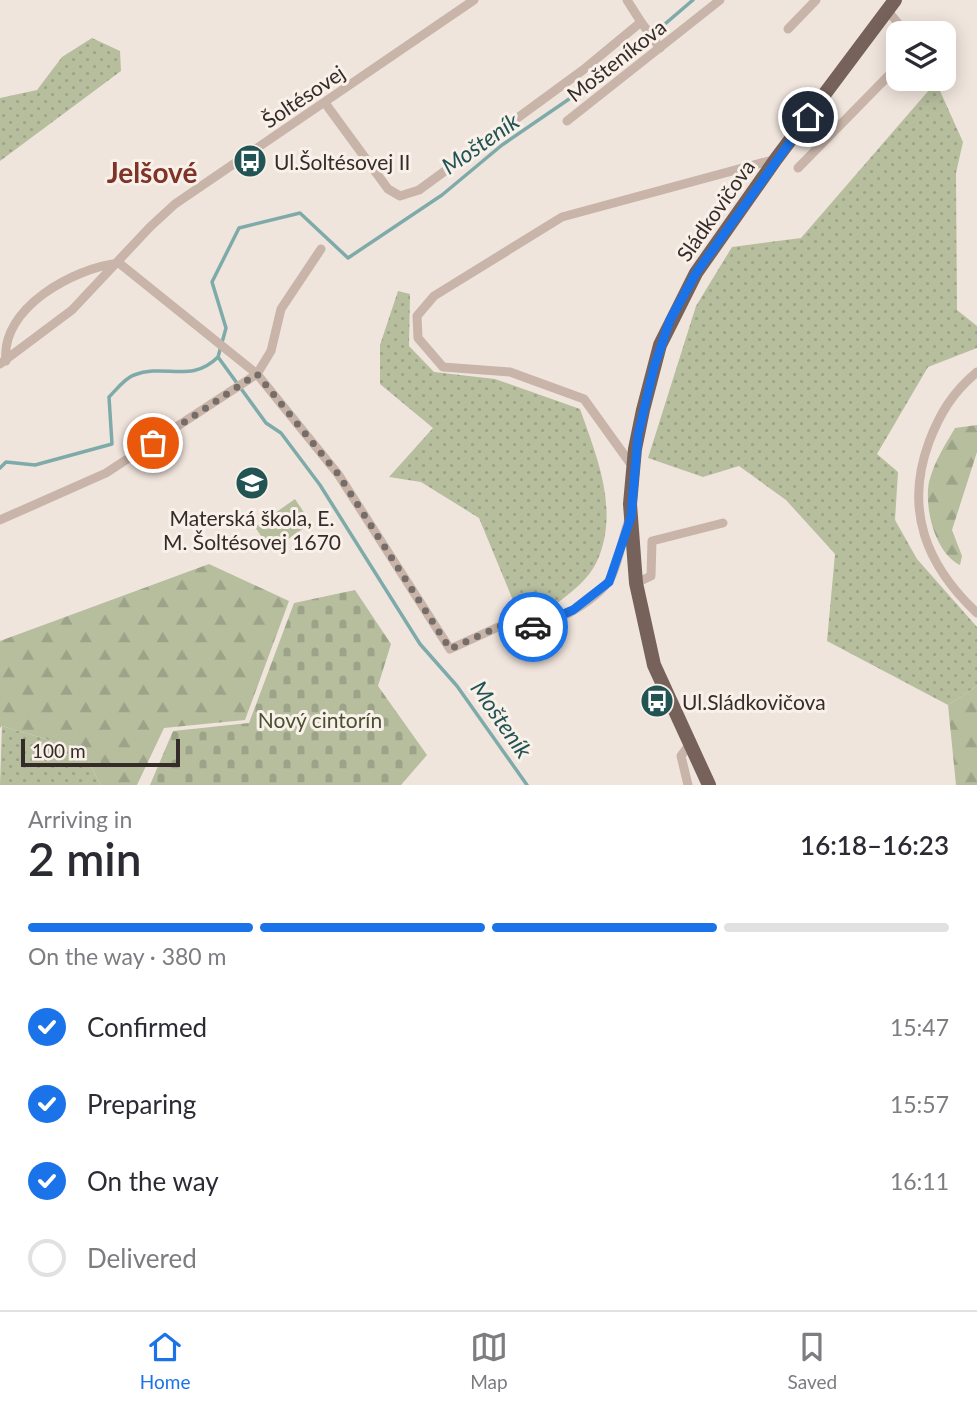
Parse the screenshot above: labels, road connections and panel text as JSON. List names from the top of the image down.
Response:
{
  "streets": {
    "main road": ["Sládkovičova"],
    "street": ["Mošteníkova", "Šoltésovej"]
  },
  "crossings": [
    ["Mošteníkova", "Šoltésovej"]
  ],
  "districts": ["Jelšové"],
  "water": ["Mošteník"],
  "parks": ["Nový cintorín"],
  "places": {
    "bus stop": ["Ul.Šoltésovej II", "Ul.Sládkovičova"],
    "school or university": ["Materská škola, E. M. Šoltésovej 1670"]
  },
  "scale_bar": "100 m",
  "page": {
    "scale": "100 m",
    "heading": ["2 min", "Arriving in", "16:18–16:23"],
    "bar": "On the way · 380 m",
    "list": [
      ["Confirmed", "15:47"],
      ["Preparing", "15:57"],
      ["On the way", "16:11"],
      "Delivered"
    ],
    "tabs": ["Home", "Map", "Saved"]
  }
}
